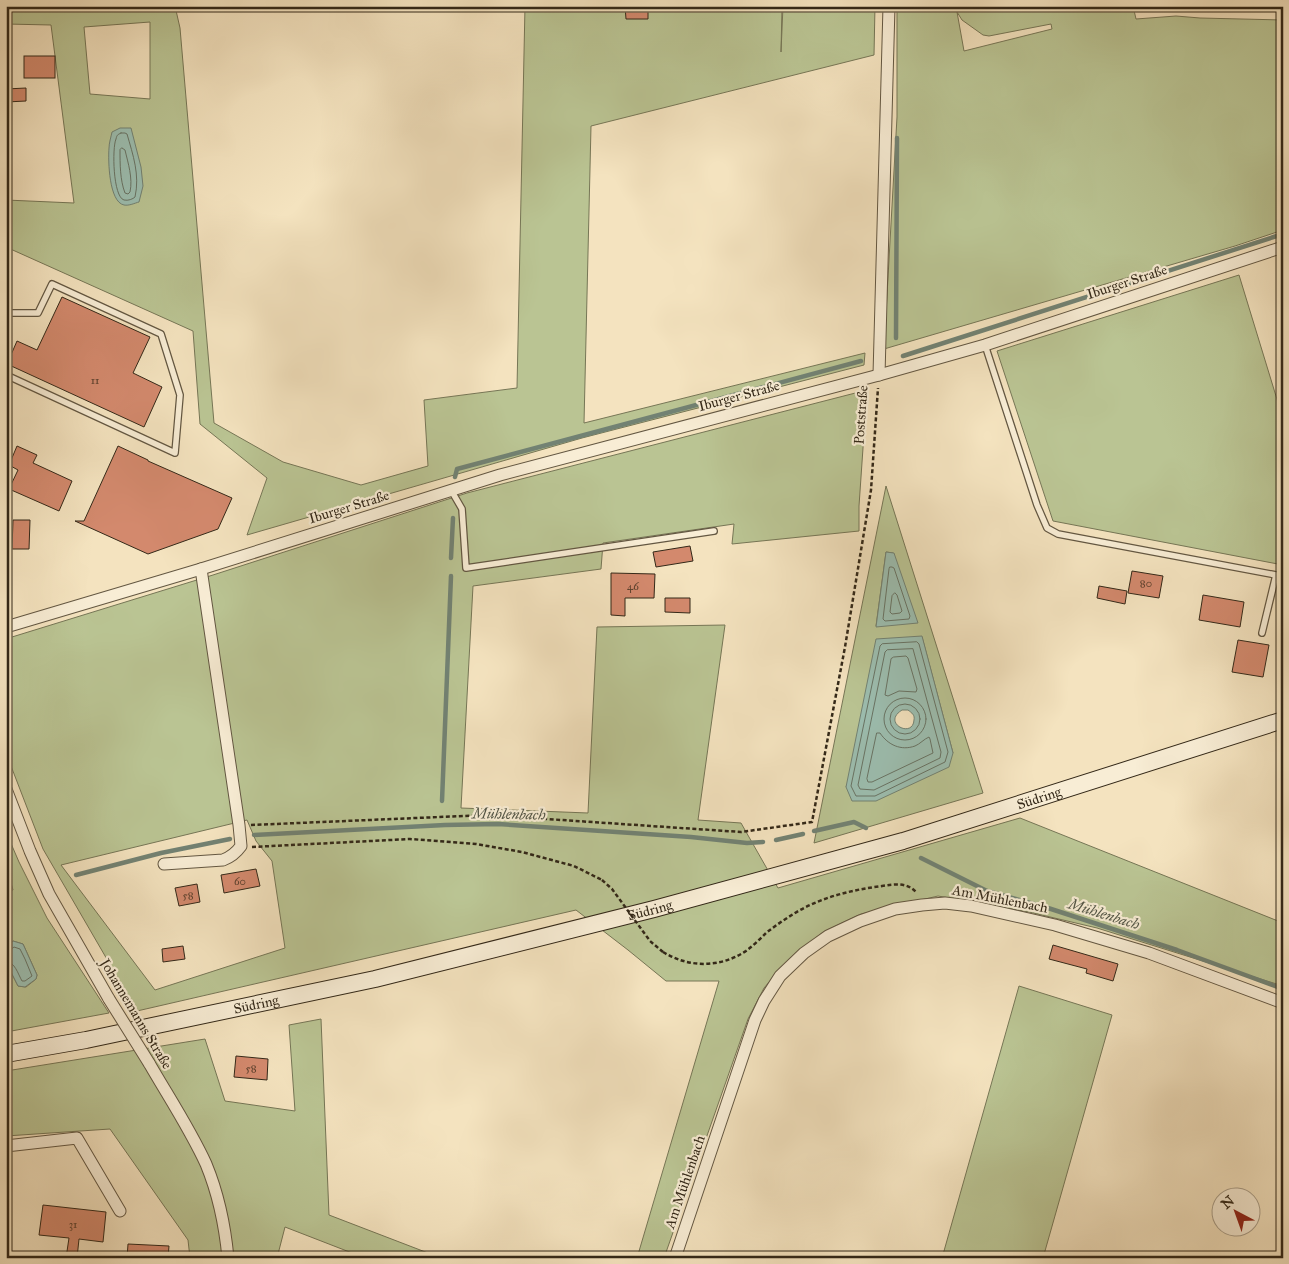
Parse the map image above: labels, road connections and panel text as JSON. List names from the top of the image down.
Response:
{
  "streets": {
    "main road": ["Südring"],
    "street": [
      "Iburger Straße",
      "Poststraße",
      "Am Mühlenbach",
      "Johannemanns Straße"
    ]
  },
  "crossings": [
    ["Iburger Straße", "Poststraße"]
  ],
  "water": ["Mühlenbach"],
  "house_numbers": [
    "11",
    "80",
    "46",
    "60",
    "58",
    "58",
    "31"
  ],
  "north": "top left"
}
